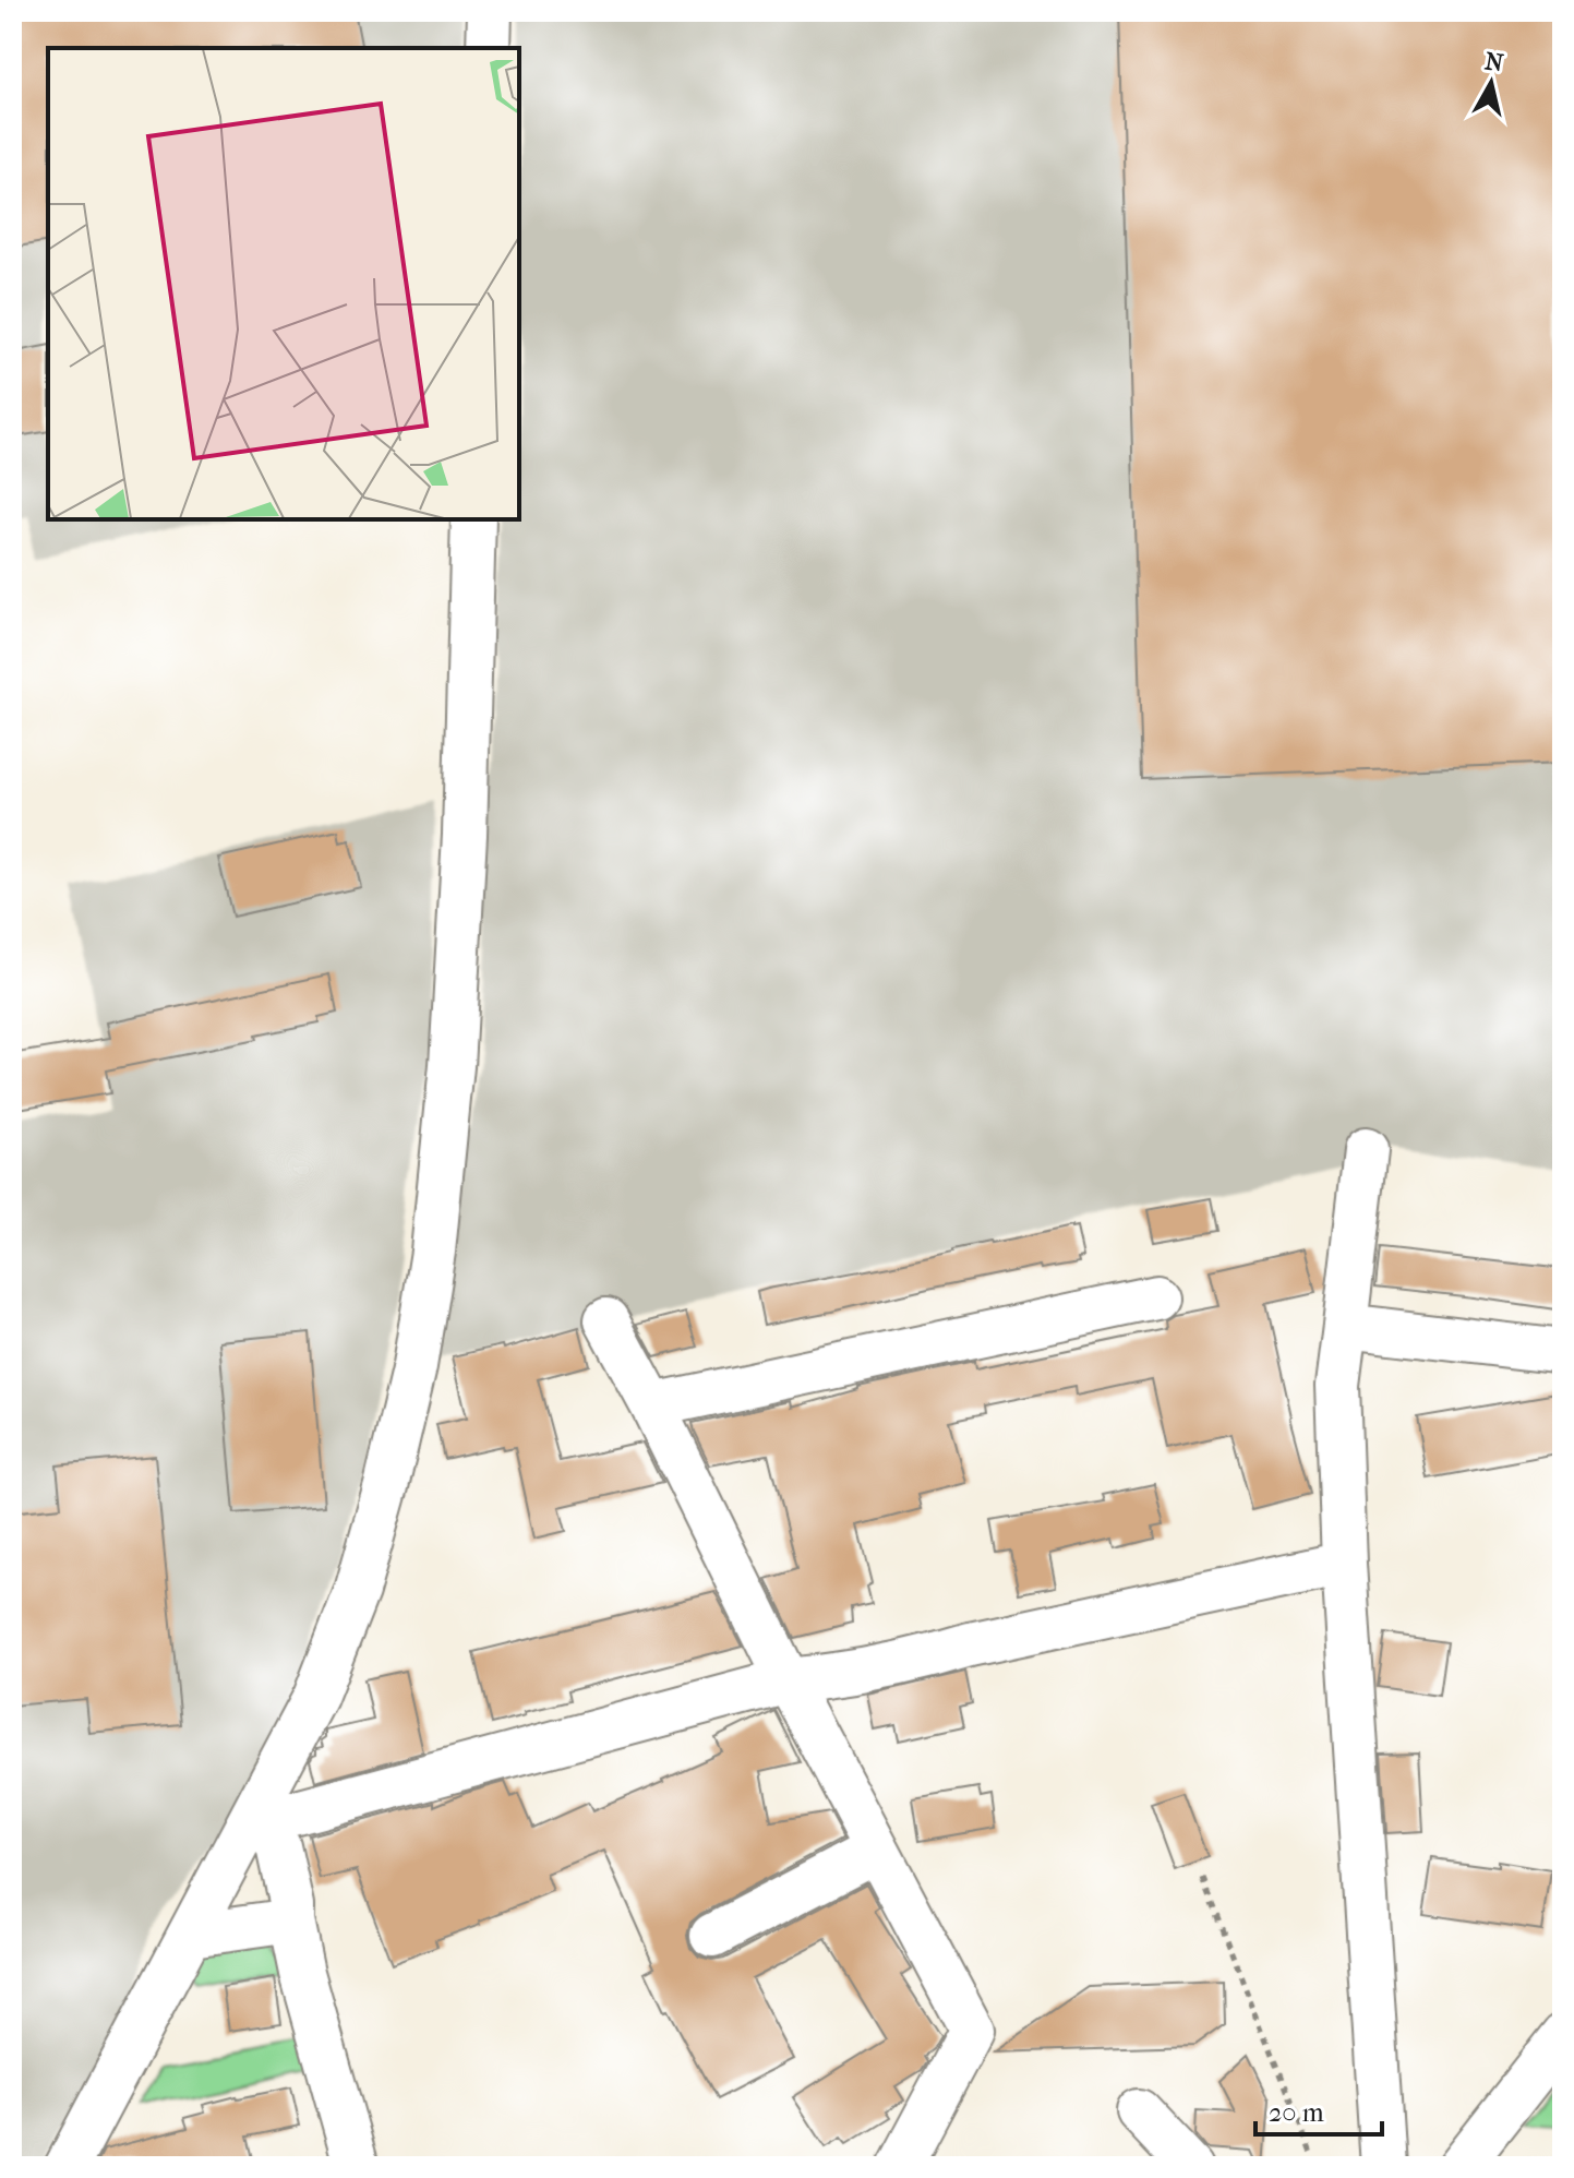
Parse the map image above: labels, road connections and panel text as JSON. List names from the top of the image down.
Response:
{
  "scale_bar": "20 m",
  "north": "top"
}
